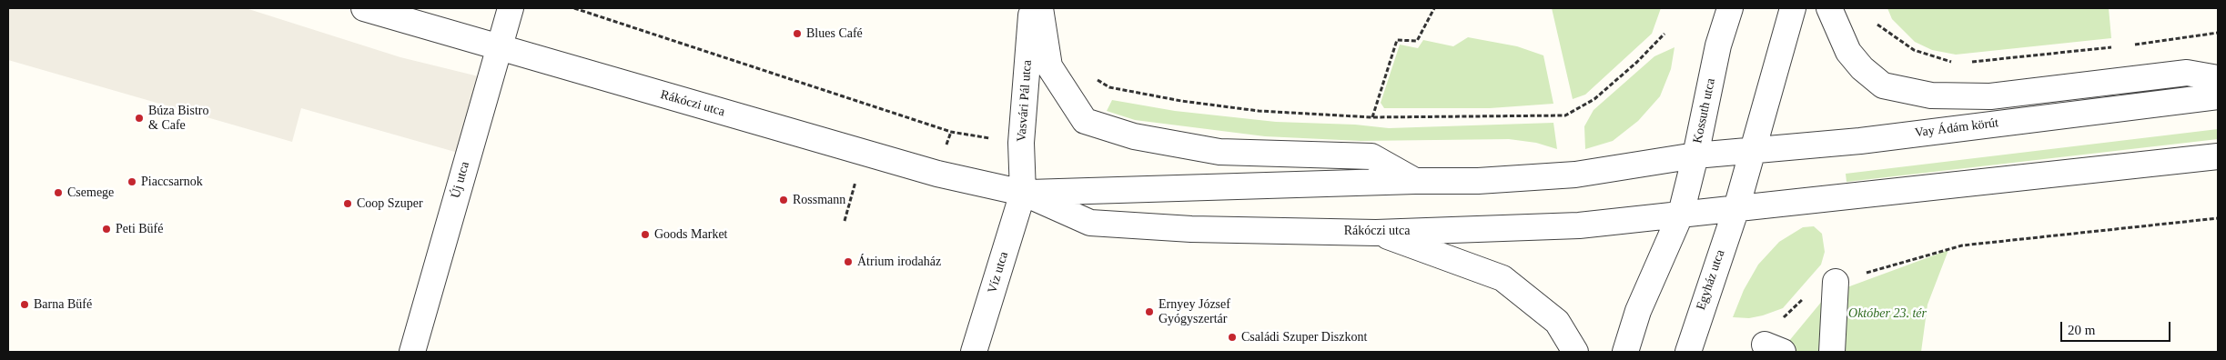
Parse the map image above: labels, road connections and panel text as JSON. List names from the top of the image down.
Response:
{
  "streets": {
    "street": [
      "Vasvári Pál utca",
      "Rákóczi utca",
      "Kossuth utca",
      "Vay Ádám körút",
      "Új utca",
      "Víz utca",
      "Egyház utca"
    ]
  },
  "crossings": [
    ["Vasvári Pál utca", "Rákóczi utca"],
    ["Vasvári Pál utca", "Víz utca"],
    ["Rákóczi utca", "Kossuth utca"],
    ["Rákóczi utca", "Vay Ádám körút"],
    ["Rákóczi utca", "Új utca"],
    ["Rákóczi utca", "Víz utca"],
    ["Rákóczi utca", "Egyház utca"],
    ["Kossuth utca", "Vay Ádám körút"]
  ],
  "parks": ["Október 23. tér"],
  "places": [
    "Blues Café",
    "Búza Bistro & Cafe",
    "Piaccsarnok",
    "Csemege",
    "Rossmann",
    "Coop Szuper",
    "Peti Büfé",
    "Goods Market",
    "Átrium irodaház",
    "Barna Büfé",
    "Ernyey József Gyógyszertár",
    "Családi Szuper Diszkont"
  ],
  "scale_bar": "20 m"
}
